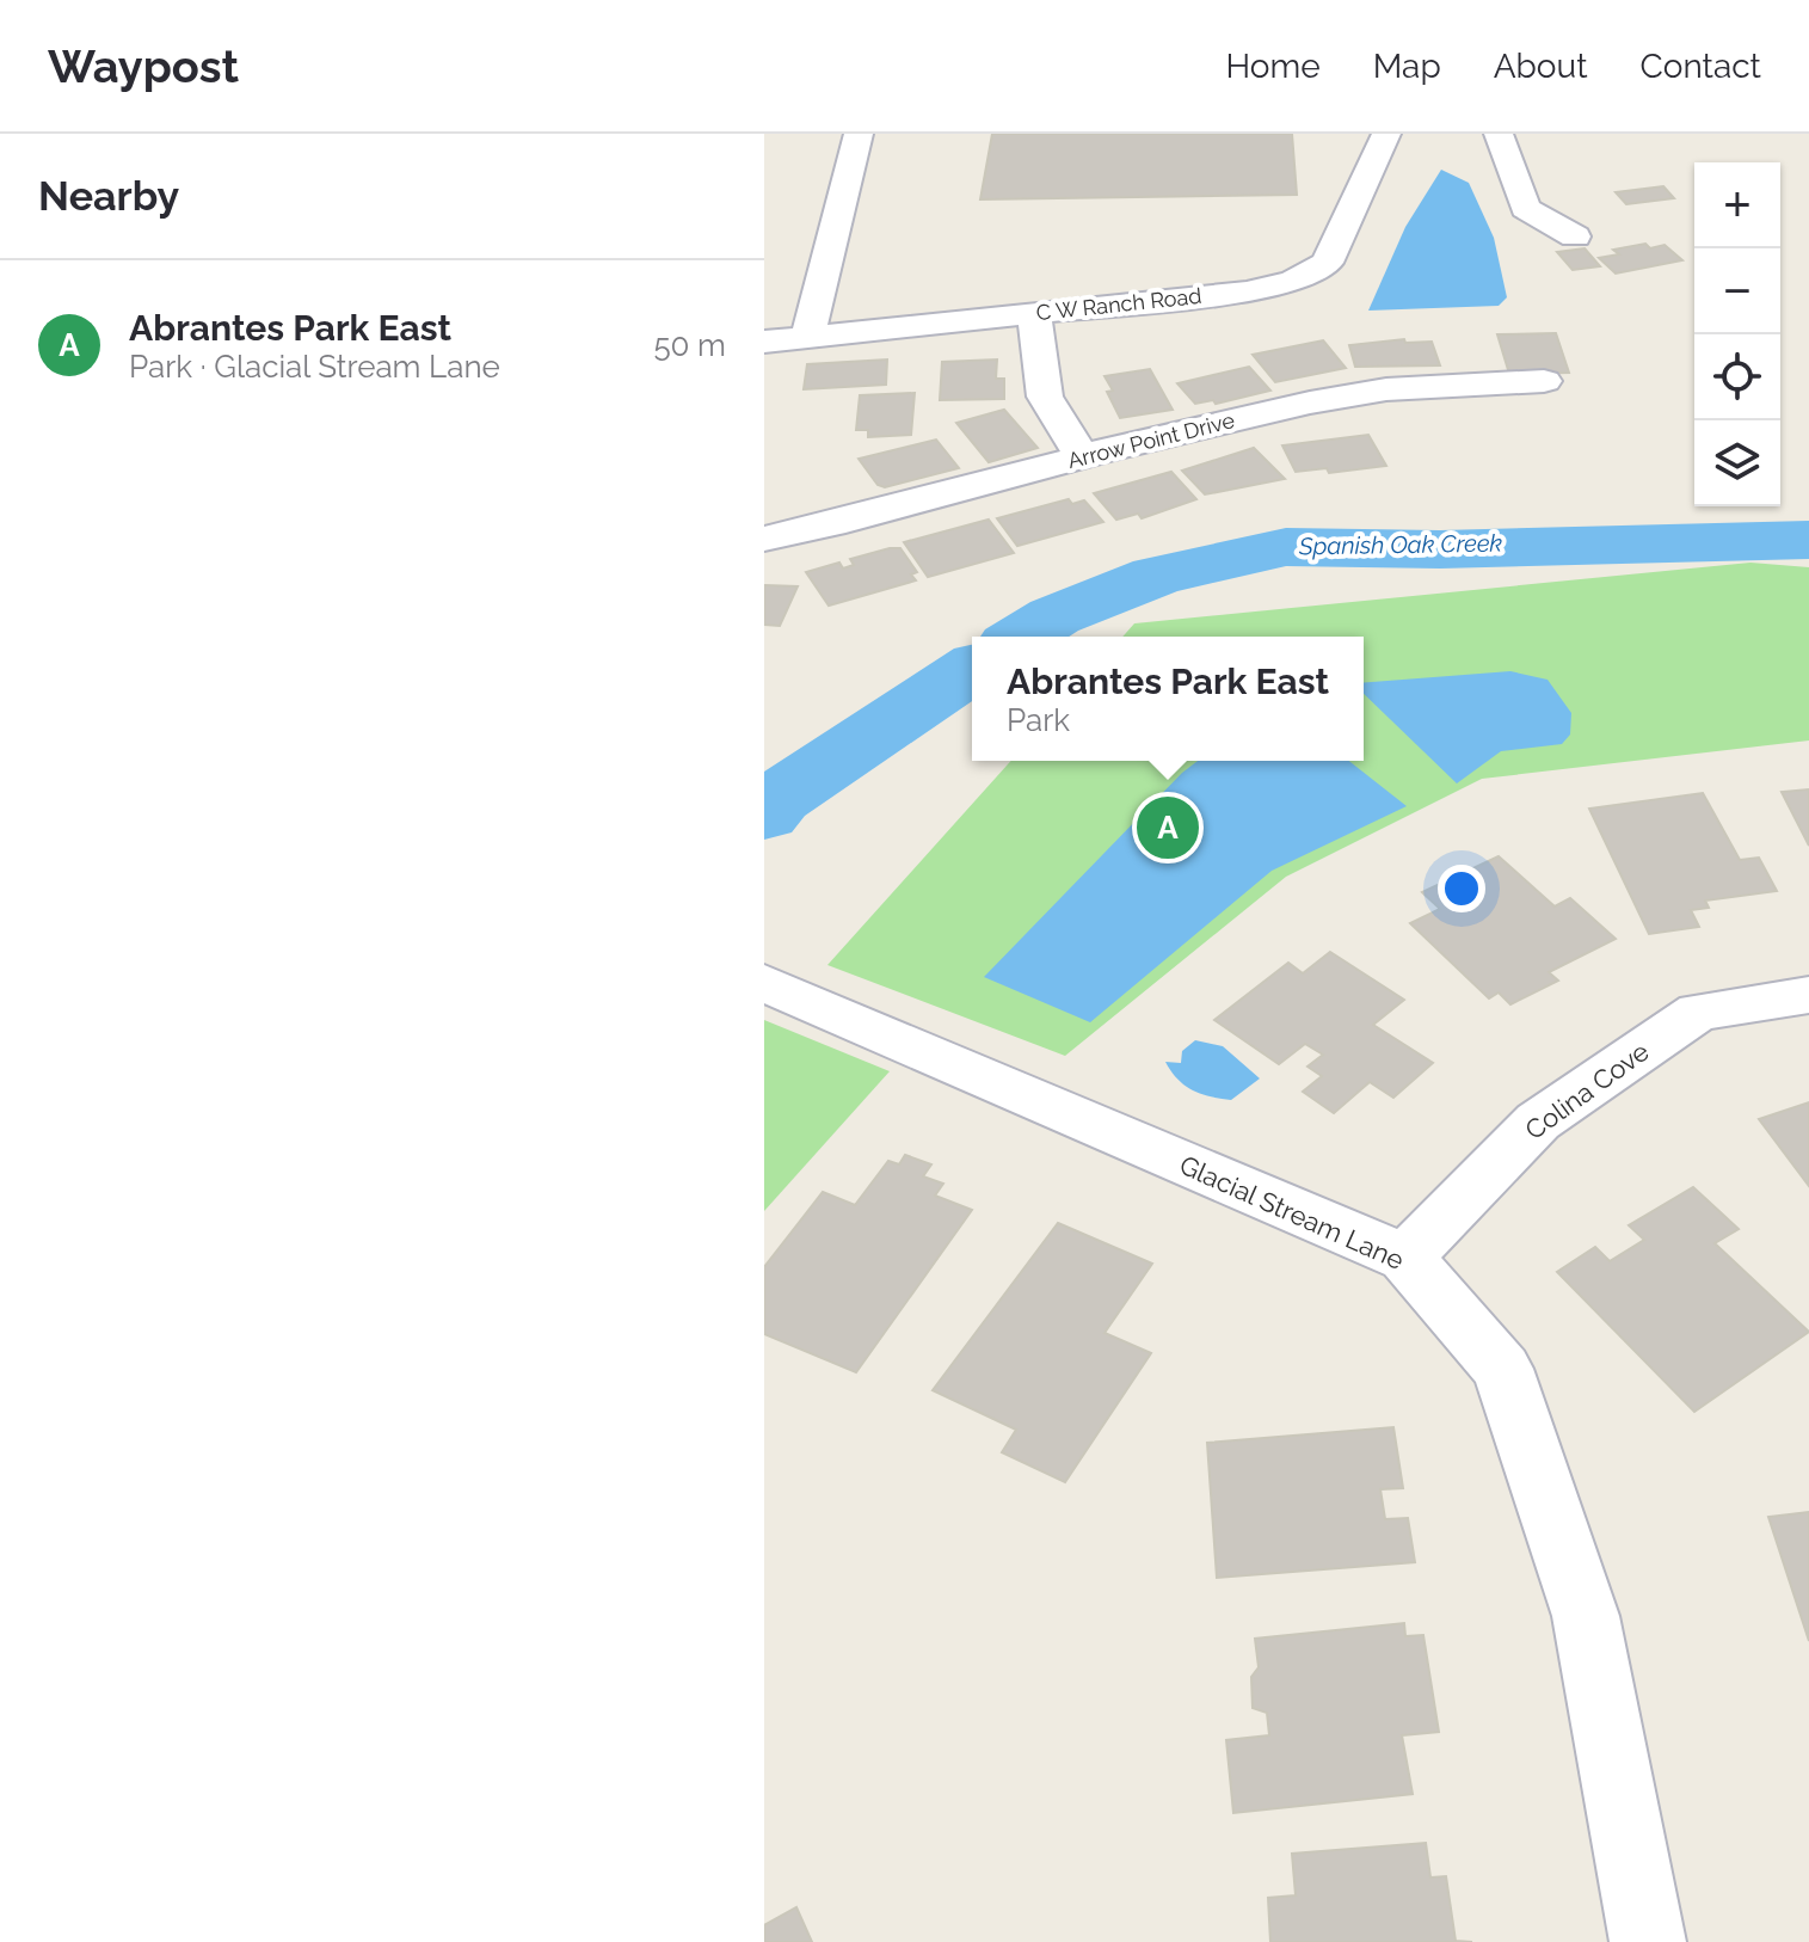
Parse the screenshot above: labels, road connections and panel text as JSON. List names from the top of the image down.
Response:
{
  "streets": {
    "street": [
      "C W Ranch Road",
      "Arrow Point Drive",
      "Colina Cove",
      "Glacial Stream Lane"
    ]
  },
  "crossings": [
    ["Colina Cove", "Glacial Stream Lane"]
  ],
  "water": ["Spanish Oak Creek"],
  "page": {
    "header": "Waypost",
    "nav": [
      "Home",
      "Map",
      "About",
      "Contact"
    ],
    "heading": "Nearby",
    "map_buttons": ["+", "−"],
    "list": [
      {
        "mark": "A",
        "name": "Abrantes Park East",
        "note": "Park · Glacial Stream Lane",
        "value": "50 m"
      }
    ],
    "popup": ["Abrantes Park East", "Park"],
    "pins": "A"
  }
}
